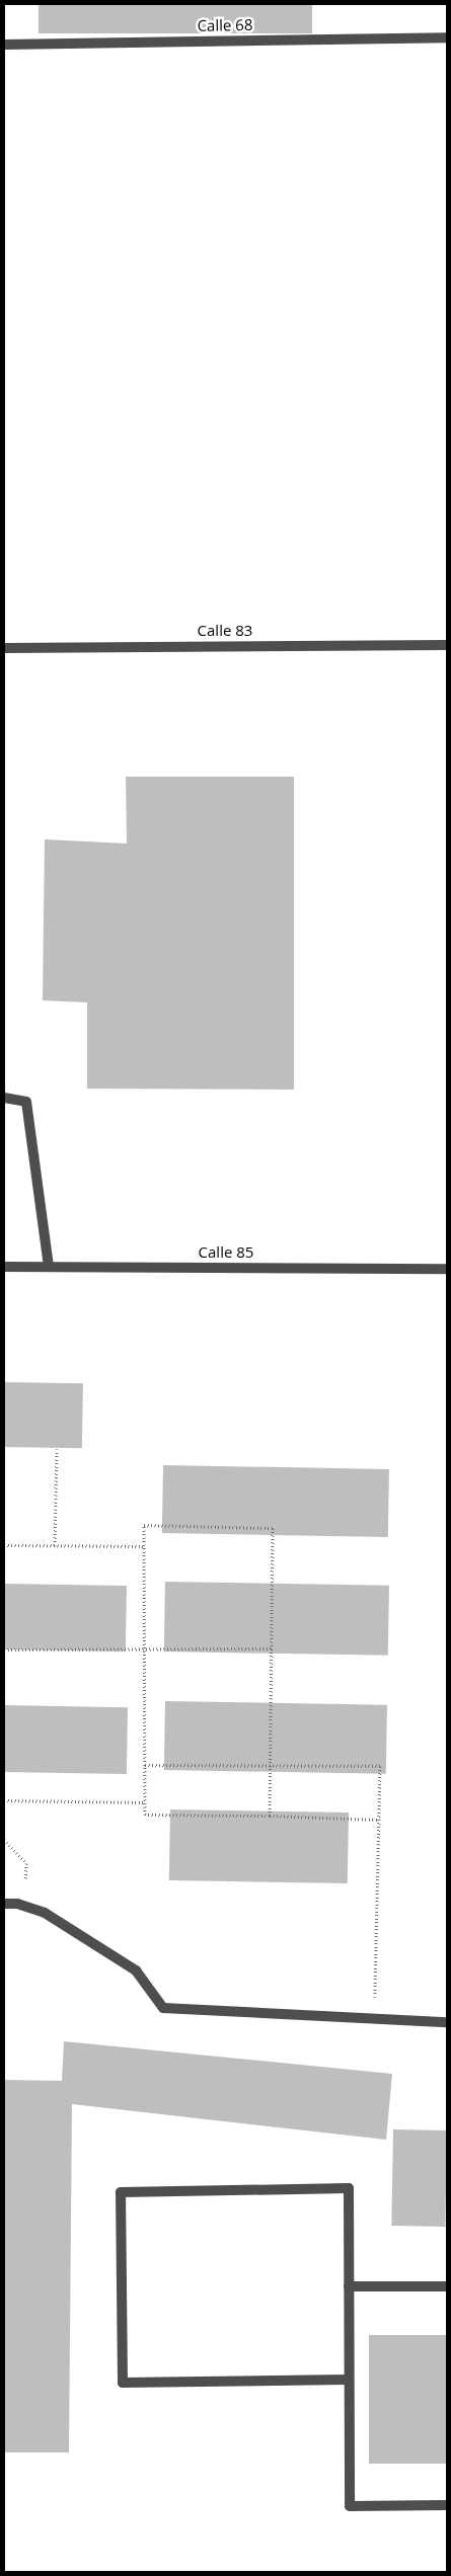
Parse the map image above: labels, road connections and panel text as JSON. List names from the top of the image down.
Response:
{
  "streets": {
    "street": ["Calle 68", "Calle 83", "Calle 85"]
  }
}
